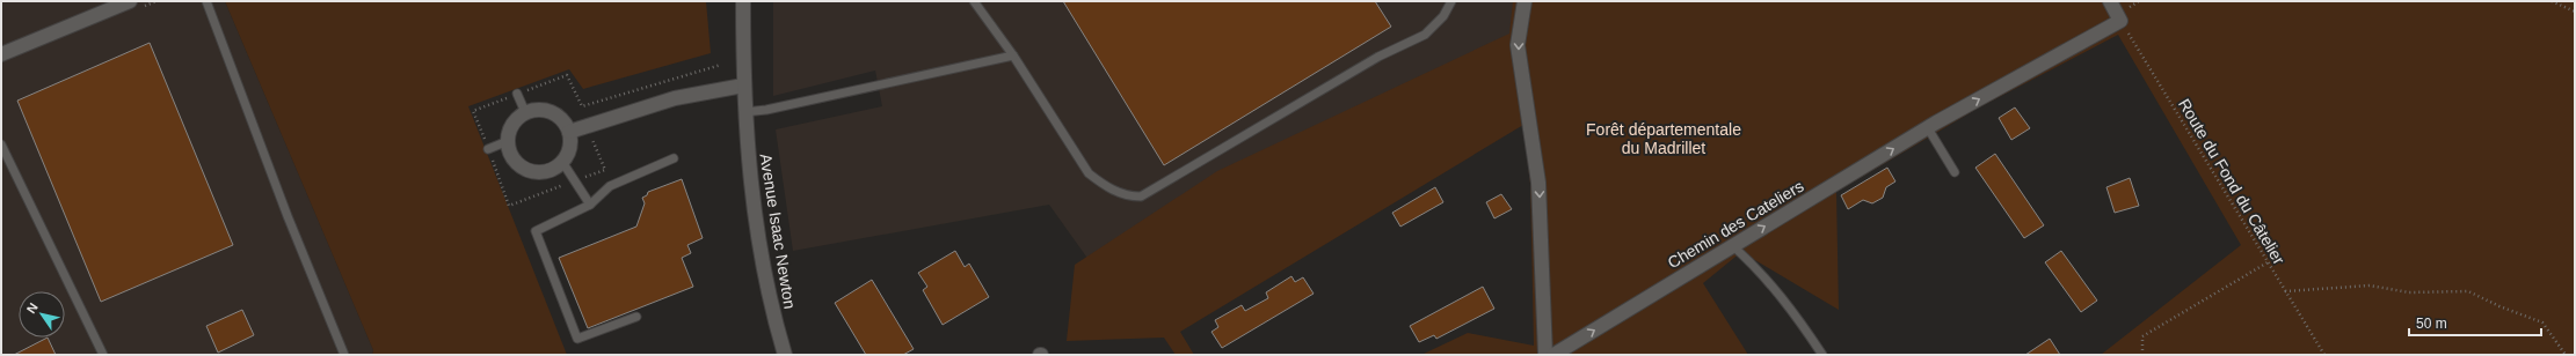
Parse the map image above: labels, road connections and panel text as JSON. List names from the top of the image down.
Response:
{
  "streets": {
    "street": ["Chemin des Cateliers", "Avenue Isaac Newton"],
    "path": ["Route du Fond du Câtelier"]
  },
  "crossings": [
    ["Route du Fond du Câtelier", "Chemin des Cateliers"]
  ],
  "one_way": ["Chemin des Cateliers"],
  "parks": ["Forêt départementale du Madrillet"],
  "scale_bar": "50 m",
  "north": "top left"
}
